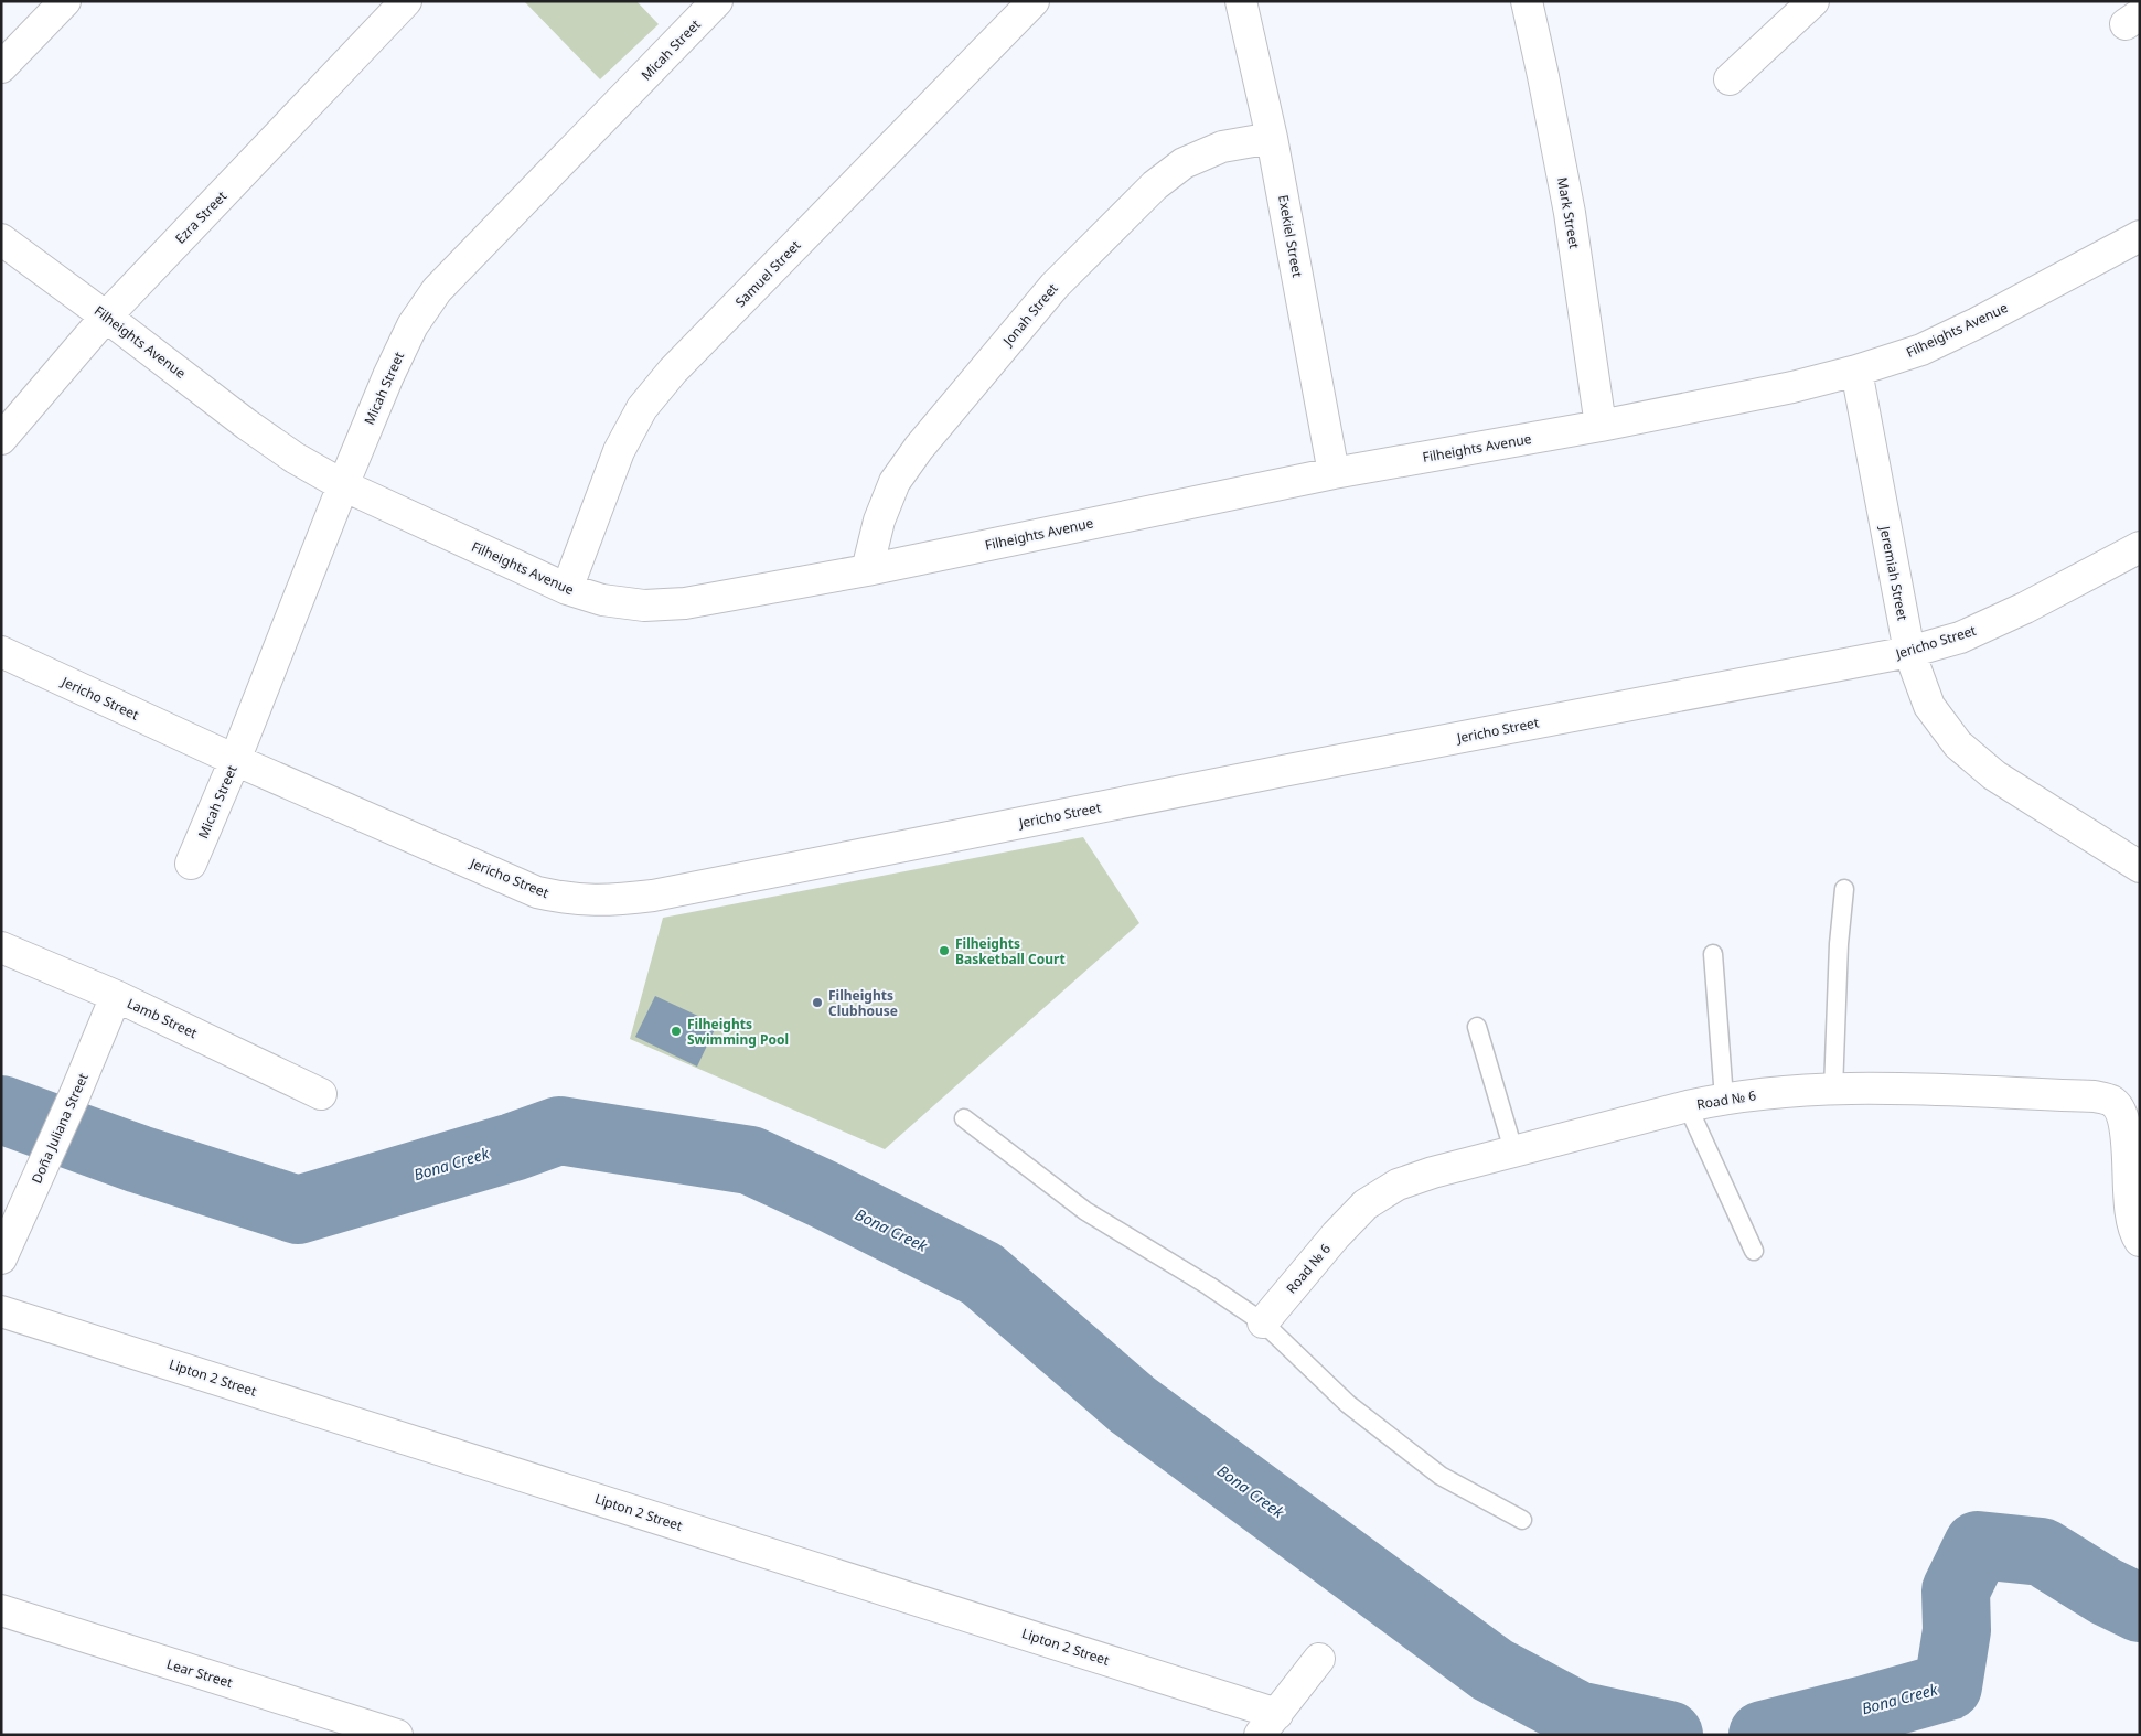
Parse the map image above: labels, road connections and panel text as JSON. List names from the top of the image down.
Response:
{
  "streets": {
    "street": [
      "Micah Street",
      "Mark Street",
      "Ezra Street",
      "Exekiel Street",
      "Samuel Street",
      "Jonah Street",
      "Filheights Avenue",
      "Jeremiah Street",
      "Jericho Street",
      "Lamb Street",
      "Road № 6",
      "Doña Juliana Street",
      "Lipton 2 Street",
      "Lear Street"
    ]
  },
  "crossings": [
    ["Micah Street", "Filheights Avenue"],
    ["Micah Street", "Jericho Street"],
    ["Mark Street", "Filheights Avenue"],
    ["Ezra Street", "Filheights Avenue"],
    ["Exekiel Street", "Jonah Street"],
    ["Exekiel Street", "Filheights Avenue"],
    ["Samuel Street", "Filheights Avenue"],
    ["Jonah Street", "Filheights Avenue"],
    ["Filheights Avenue", "Jeremiah Street"],
    ["Jeremiah Street", "Jericho Street"],
    ["Lamb Street", "Doña Juliana Street"]
  ],
  "water": ["Bona Creek"],
  "places": ["Filheights Basketball Court", "Filheights Clubhouse", "Filheights Swimming Pool"]
}
